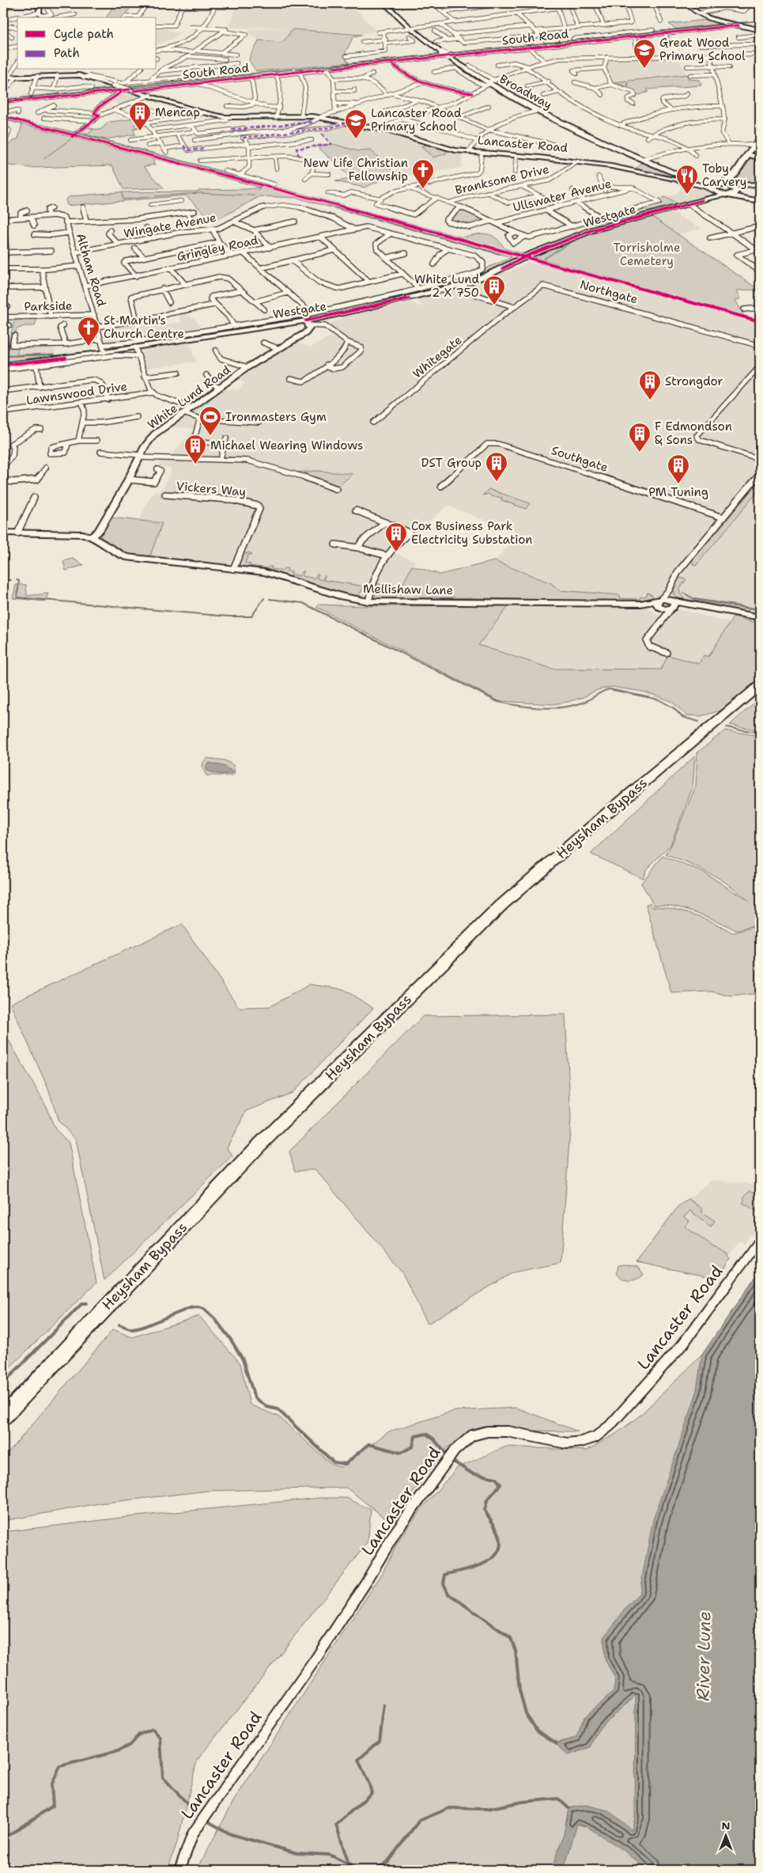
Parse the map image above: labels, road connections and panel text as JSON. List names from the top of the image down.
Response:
{
  "streets": {
    "highway": ["Heysham Bypass"],
    "main road": [
      "Broadway",
      "Lancaster Road",
      "Westgate",
      "White Lund Road",
      "Mellishaw Lane"
    ],
    "street": [
      "South Road",
      "Branksome Drive",
      "Ullswater Avenue",
      "Wingate Avenue",
      "Gringley Road",
      "Altham Road",
      "Northgate",
      "Parkside",
      "Whitegate",
      "Lawnswood Drive",
      "Southgate",
      "Vickers Way"
    ]
  },
  "crossings": [
    ["South Road", "Lancaster Road"],
    ["Broadway", "Lancaster Road"],
    ["Lancaster Road", "Branksome Drive"],
    ["Lancaster Road", "Westgate"],
    ["Westgate", "Altham Road"],
    ["Westgate", "White Lund Road"],
    ["Wingate Avenue", "Gringley Road"],
    ["Wingate Avenue", "Altham Road"],
    ["Gringley Road", "Altham Road"],
    ["Altham Road", "Parkside"],
    ["Northgate", "Whitegate"],
    ["White Lund Road", "Mellishaw Lane"],
    ["Vickers Way", "Mellishaw Lane"]
  ],
  "water": ["River Lune"],
  "parks": ["Torrisholme Cemetery"],
  "places": {
    "school or university": ["Great Wood Primary School", "Lancaster Road Primary School"],
    "building": [
      "Mencap",
      "White Lund 2 X 750",
      "Strongdor",
      "F Edmondson & Sons",
      "Michael Wearing Windows",
      "DST Group",
      "PM Tuning",
      "Cox Business Park Electricity Substation"
    ],
    "church": ["New Life Christian Fellowship", "St Martin's Church Centre"],
    "restaurant": ["Toby Carvery"],
    "sports": ["Ironmasters Gym"]
  },
  "legend": ["Cycle path", "Path"],
  "north": "top"
}
